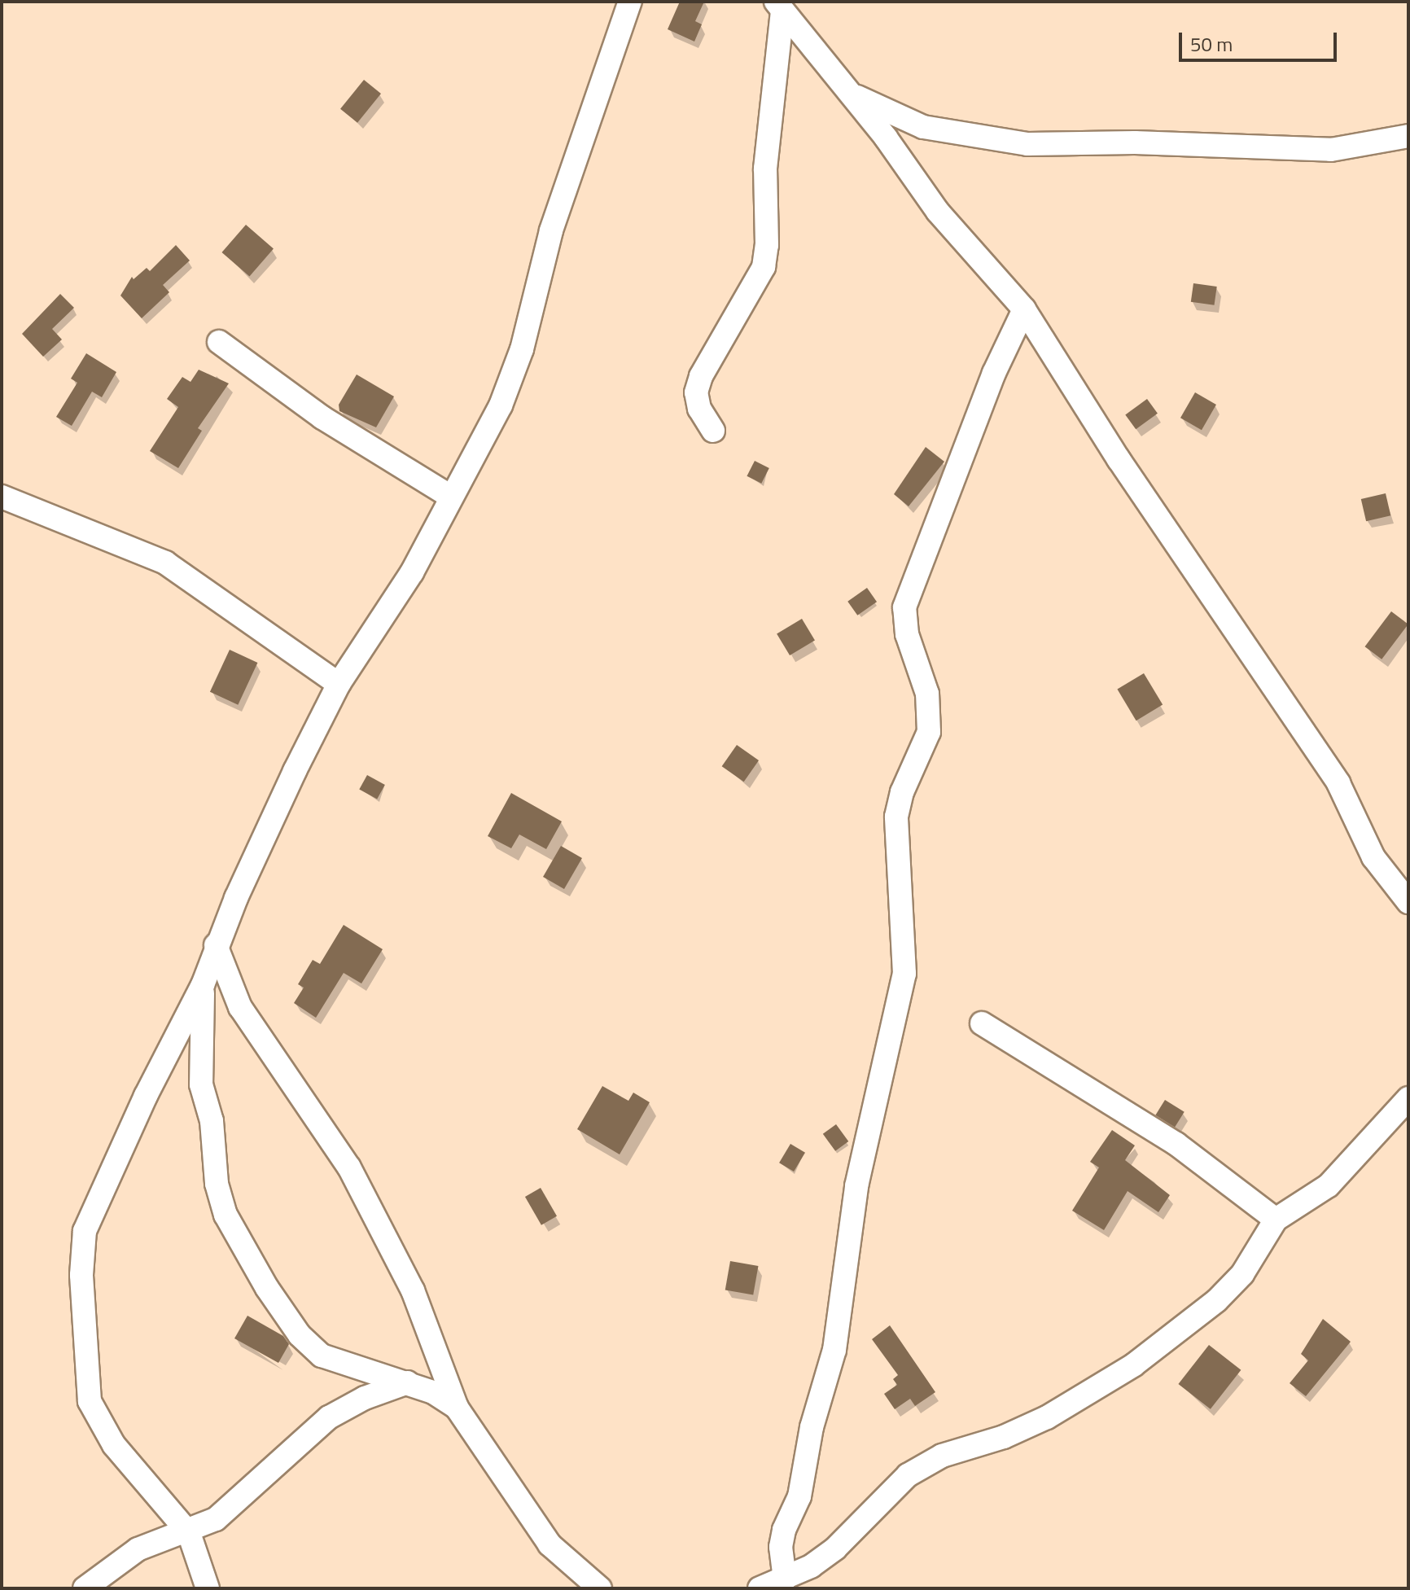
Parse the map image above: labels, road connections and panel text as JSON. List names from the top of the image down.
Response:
{
  "scale_bar": "50 m"
}
